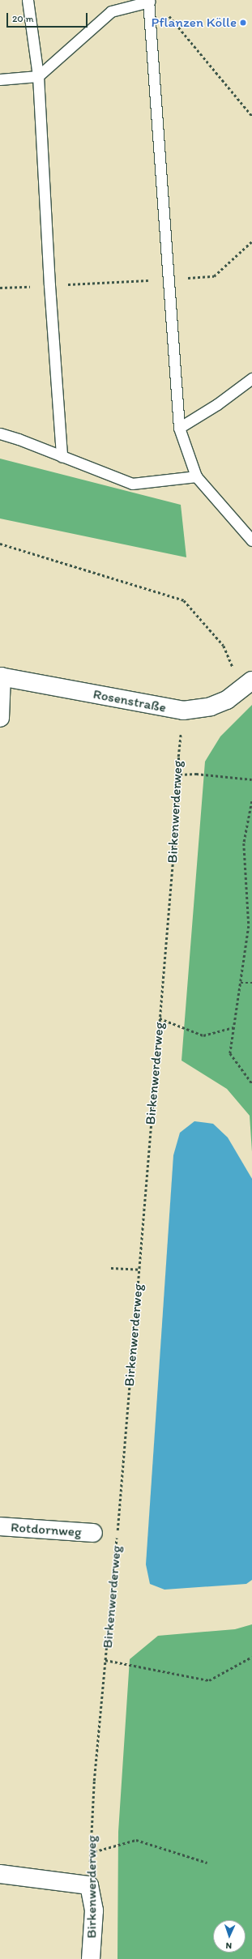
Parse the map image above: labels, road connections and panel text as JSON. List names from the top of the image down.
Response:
{
  "streets": {
    "street": ["Rosenstraße", "Birkenwerderweg", "Rotdornweg"]
  },
  "crossings": [
    ["Rosenstraße", "Birkenwerderweg"]
  ],
  "places": ["Pflanzen Kölle"],
  "scale_bar": "20 m",
  "north": "bottom"
}
